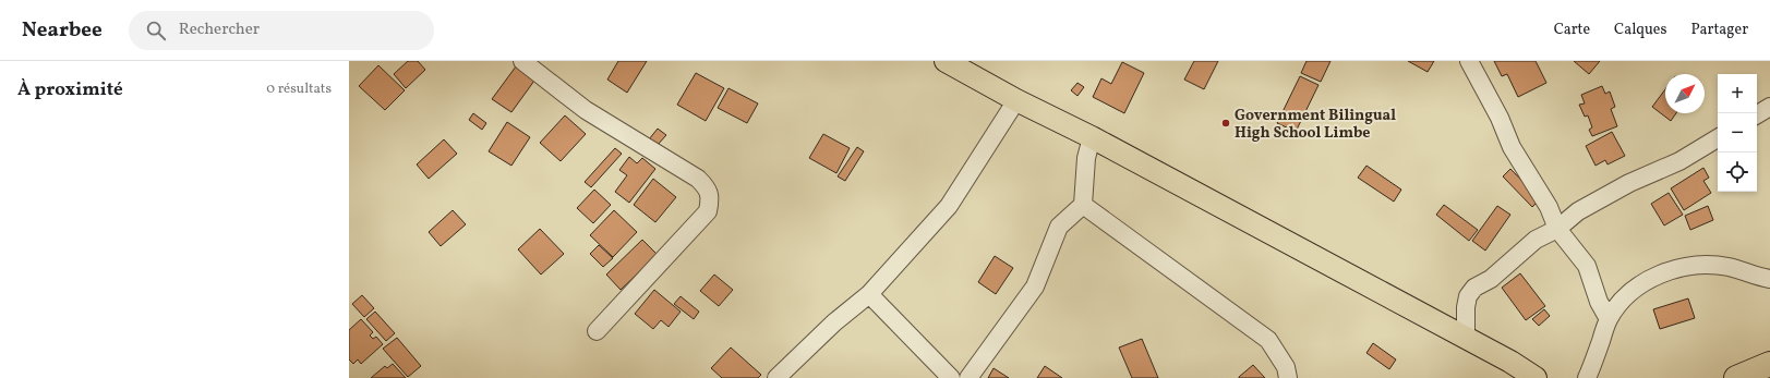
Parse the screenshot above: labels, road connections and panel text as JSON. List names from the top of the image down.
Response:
{
  "places": ["Government Bilingual High School Limbe"],
  "north": "top right",
  "page": {
    "header": "Nearbee",
    "search": "Rechercher",
    "nav": ["Carte", "Calques", "Partager"],
    "heading": ["À proximité", "0 résultats"],
    "map_buttons": ["+", "−"]
  }
}
